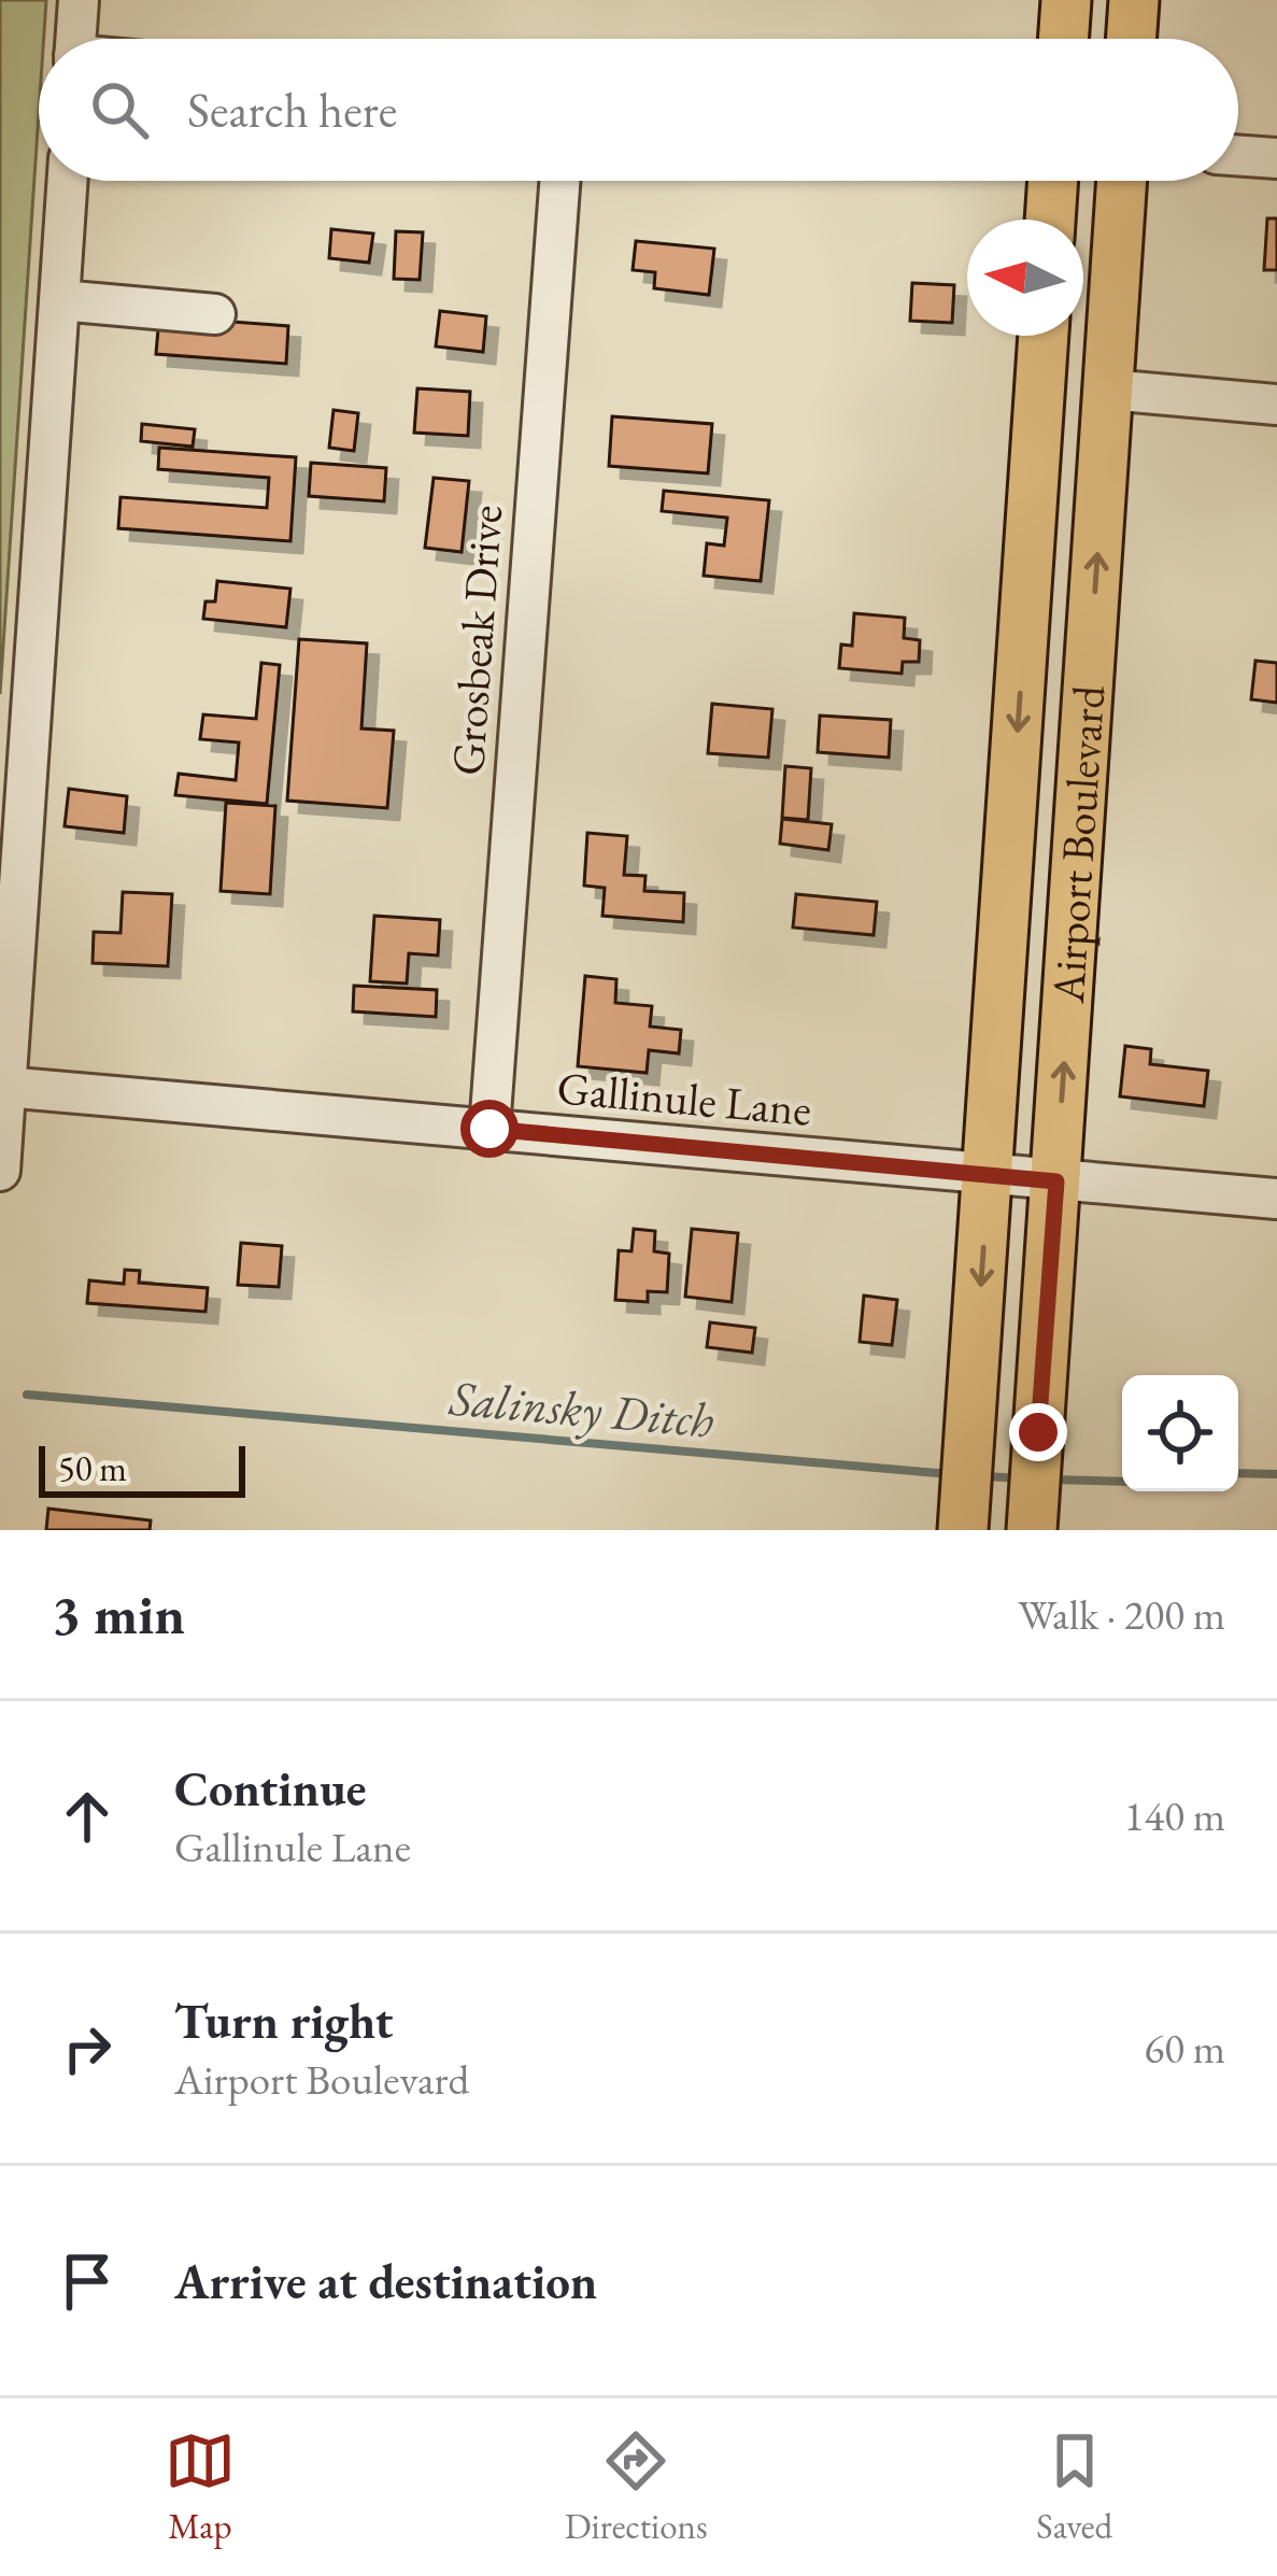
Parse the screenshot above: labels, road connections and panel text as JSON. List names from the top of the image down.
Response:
{
  "streets": {
    "main road": ["Airport Boulevard"],
    "street": ["Grosbeak Drive", "Gallinule Lane"]
  },
  "crossings": [
    ["Grosbeak Drive", "Gallinule Lane"],
    ["Airport Boulevard", "Gallinule Lane"]
  ],
  "water": ["Salinsky Ditch"],
  "scale_bar": "50 m",
  "north": "left",
  "page": {
    "search": "Search here",
    "scale": "50 m",
    "heading": ["3 min", "Walk · 200 m"],
    "list": [
      ["Continue", "Gallinule Lane", "140 m"],
      ["Turn right", "Airport Boulevard", "60 m"],
      "Arrive at destination"
    ],
    "nav": ["Map", "Directions", "Saved"]
  }
}
